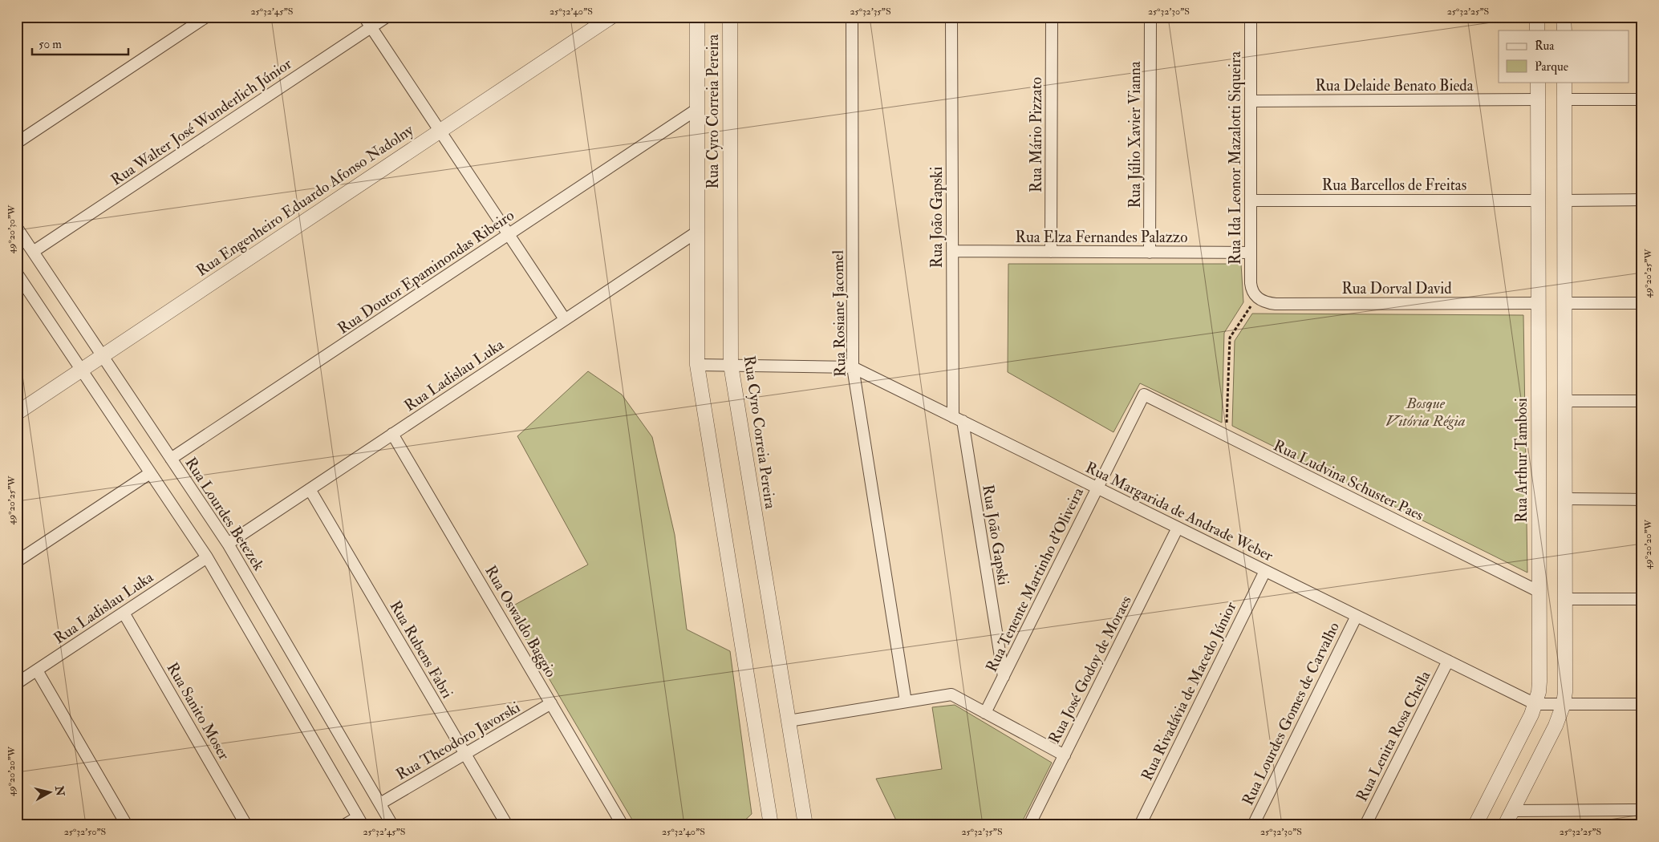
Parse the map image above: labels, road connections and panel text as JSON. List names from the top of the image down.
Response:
{
  "streets": {
    "street": [
      "Rua Delaide Benato Bieda",
      "Rua Cyro Correia Pereira",
      "Rua Walter José Wunderlich Júnior",
      "Rua Mário Pizzato",
      "Rua Júlio Xavier Vianna",
      "Rua Ida Leonor Mazalotti Siqueira",
      "Rua Barcellos de Freitas",
      "Rua Engenheiro Eduardo Afonso Nadolny",
      "Rua João Gapski",
      "Rua Elza Fernandes Palazzo",
      "Rua Doutor Epaminondas Ribeiro",
      "Rua Dorval David",
      "Rua Rosiane Jacomel",
      "Rua Ladislau Luka",
      "Rua Arthur Tambosi",
      "Rua Ludvina Schuster Paes",
      "Rua Margarida de Andrade Weber",
      "Rua Lourdes Betezek",
      "Rua Tenente Martinho d'Oliveira",
      "Rua Oswaldo Baggio",
      "Rua Rubens Fabri",
      "Rua José Godoy de Moraes",
      "Rua Rivadávia de Macedo Júnior",
      "Rua Sanito Moser",
      "Rua Lourdes Gomes de Carvalho",
      "Rua Lenita Rosa Chella",
      "Rua Theodoro Javorski"
    ]
  },
  "crossings": [
    ["Rua Delaide Benato Bieda", "Rua Ida Leonor Mazalotti Siqueira"],
    ["Rua Delaide Benato Bieda", "Rua Arthur Tambosi"],
    ["Rua Cyro Correia Pereira", "Rua Doutor Epaminondas Ribeiro"],
    ["Rua Cyro Correia Pereira", "Rua Ladislau Luka"],
    ["Rua Cyro Correia Pereira", "Rua Margarida de Andrade Weber"],
    ["Rua Walter José Wunderlich Júnior", "Rua Lourdes Betezek"],
    ["Rua Mário Pizzato", "Rua Elza Fernandes Palazzo"],
    ["Rua Júlio Xavier Vianna", "Rua Elza Fernandes Palazzo"],
    ["Rua Ida Leonor Mazalotti Siqueira", "Rua Barcellos de Freitas"],
    ["Rua Ida Leonor Mazalotti Siqueira", "Rua Elza Fernandes Palazzo"],
    ["Rua Ida Leonor Mazalotti Siqueira", "Rua Dorval David"],
    ["Rua Barcellos de Freitas", "Rua Arthur Tambosi"],
    ["Rua Engenheiro Eduardo Afonso Nadolny", "Rua Lourdes Betezek"],
    ["Rua João Gapski", "Rua Elza Fernandes Palazzo"],
    ["Rua João Gapski", "Rua Margarida de Andrade Weber"],
    ["Rua João Gapski", "Rua Tenente Martinho d'Oliveira"],
    ["Rua Doutor Epaminondas Ribeiro", "Rua Lourdes Betezek"],
    ["Rua Dorval David", "Rua Arthur Tambosi"],
    ["Rua Rosiane Jacomel", "Rua Margarida de Andrade Weber"],
    ["Rua Ladislau Luka", "Rua Lourdes Betezek"],
    ["Rua Ladislau Luka", "Rua Oswaldo Baggio"],
    ["Rua Ladislau Luka", "Rua Rubens Fabri"],
    ["Rua Ladislau Luka", "Rua Sanito Moser"],
    ["Rua Arthur Tambosi", "Rua Ludvina Schuster Paes"],
    ["Rua Arthur Tambosi", "Rua Margarida de Andrade Weber"],
    ["Rua Ludvina Schuster Paes", "Rua Tenente Martinho d'Oliveira"],
    ["Rua Margarida de Andrade Weber", "Rua Tenente Martinho d'Oliveira"],
    ["Rua Margarida de Andrade Weber", "Rua José Godoy de Moraes"],
    ["Rua Margarida de Andrade Weber", "Rua Rivadávia de Macedo Júnior"],
    ["Rua Margarida de Andrade Weber", "Rua Lourdes Gomes de Carvalho"],
    ["Rua Margarida de Andrade Weber", "Rua Lenita Rosa Chella"],
    ["Rua Lourdes Betezek", "Rua Theodoro Javorski"],
    ["Rua Oswaldo Baggio", "Rua Theodoro Javorski"],
    ["Rua Rubens Fabri", "Rua Theodoro Javorski"]
  ],
  "parks": ["Bosque Vitória Régia"],
  "legend": ["Rua", "Parque"],
  "scale_bar": "50 m",
  "north": "right",
  "coordinates": [
    "25°32'45\"S",
    "25°32'40\"S",
    "25°32'35\"S",
    "25°32'30\"S",
    "25°32'25\"S",
    "49°20'30\"W",
    "49°20'25\"W",
    "49°20'20\"W",
    "25°32'50\"S"
  ]
}
